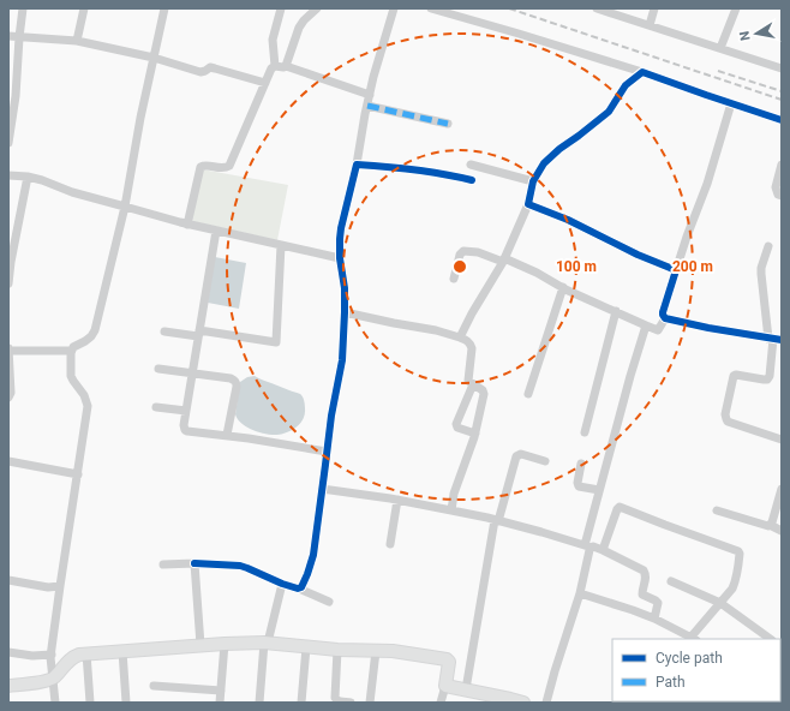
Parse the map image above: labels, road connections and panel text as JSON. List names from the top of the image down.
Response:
{
  "legend": ["Cycle path", "Path"],
  "north": "left",
  "rings": ["100 m", "200 m"]
}
